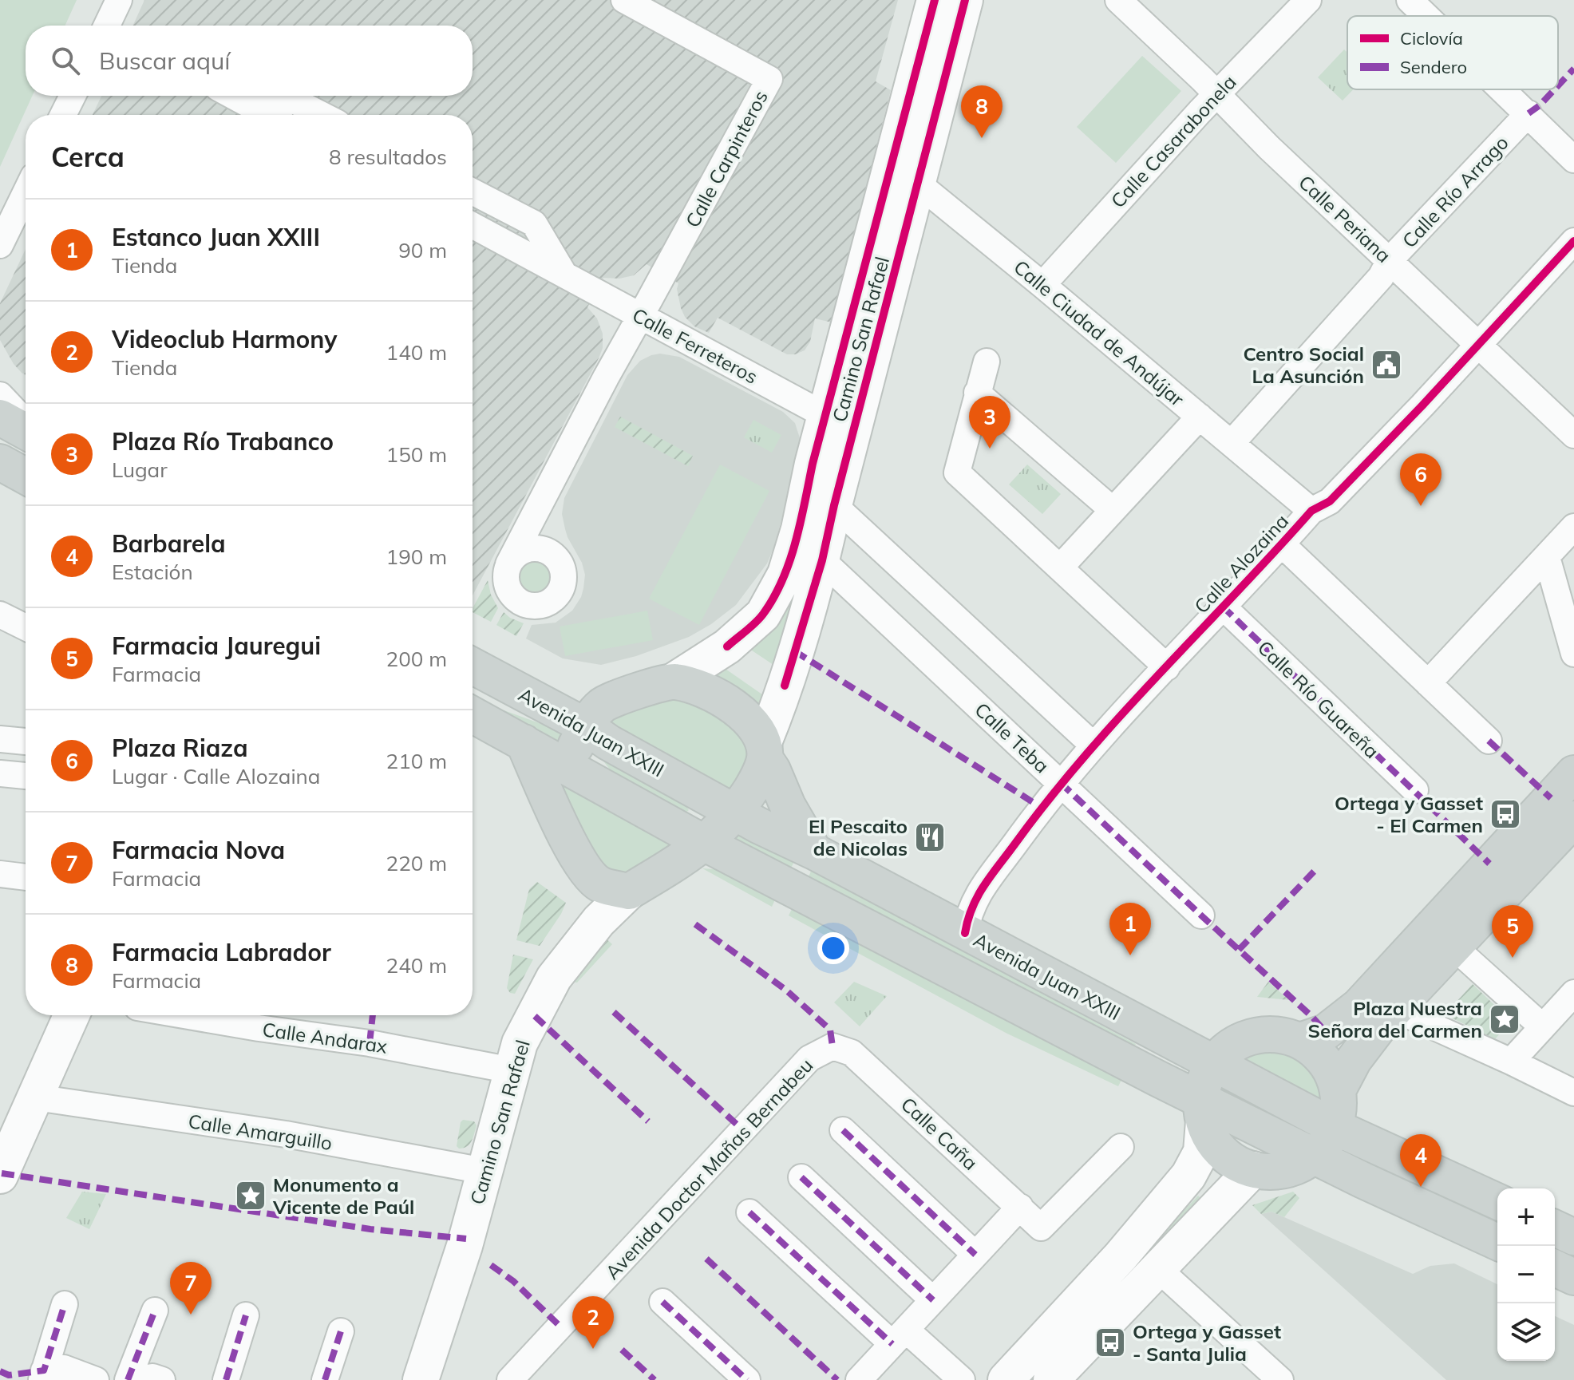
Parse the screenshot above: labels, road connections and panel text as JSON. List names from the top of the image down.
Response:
{
  "streets": {
    "main road": ["Camino San Rafael", "Avenida Juan XXIII"],
    "street": [
      "Calle Casarabonela",
      "Calle Carpinteros",
      "Calle Río Arrago",
      "Calle Periana",
      "Calle Ciudad de Andújar",
      "Calle Ferreteros",
      "Calle Alozaina",
      "Calle Río Guareña",
      "Calle Teba",
      "Calle Andarax",
      "Calle Amarguillo",
      "Calle Caña",
      "Avenida Doctor Mañas Bernabeu"
    ]
  },
  "crossings": [
    ["Calle Casarabonela", "Calle Periana"],
    ["Calle Casarabonela", "Calle Ciudad de Andújar"],
    ["Calle Carpinteros", "Calle Ferreteros"],
    ["Calle Río Arrago", "Calle Periana"],
    ["Calle Río Arrago", "Calle Ciudad de Andújar"],
    ["Calle Periana", "Calle Alozaina"],
    ["Calle Ciudad de Andújar", "Camino San Rafael"],
    ["Calle Ciudad de Andújar", "Calle Alozaina"],
    ["Camino San Rafael", "Calle Ferreteros"],
    ["Camino San Rafael", "Calle Teba"],
    ["Camino San Rafael", "Calle Andarax"],
    ["Camino San Rafael", "Calle Amarguillo"],
    ["Calle Alozaina", "Calle Río Guareña"],
    ["Calle Alozaina", "Avenida Juan XXIII"],
    ["Calle Alozaina", "Calle Teba"],
    ["Calle Caña", "Avenida Doctor Mañas Bernabeu"]
  ],
  "places": {
    "public building": ["Centro Social La Asunción"],
    "bus stop": ["Ortega y Gasset - El Carmen", "Ortega y Gasset - Santa Julia"],
    "restaurant": ["El Pescaito de Nicolas"],
    "place": ["Plaza Nuestra Señora del Carmen", "Monumento a Vicente de Paúl"]
  },
  "legend": ["Ciclovía", "Sendero"],
  "page": {
    "search": "Buscar aquí",
    "pins": [
      "8",
      "3",
      "6",
      "1",
      "5",
      "4",
      "7",
      "2"
    ],
    "heading": ["Cerca", "8 resultados"],
    "list": [
      {
        "mark": "1",
        "name": "Estanco Juan XXIII",
        "note": "Tienda",
        "value": "90 m"
      },
      {
        "mark": "2",
        "name": "Videoclub Harmony",
        "note": "Tienda",
        "value": "140 m"
      },
      {
        "mark": "3",
        "name": "Plaza Río Trabanco",
        "note": "Lugar",
        "value": "150 m"
      },
      {
        "mark": "4",
        "name": "Barbarela",
        "note": "Estación",
        "value": "190 m"
      },
      {
        "mark": "5",
        "name": "Farmacia Jauregui",
        "note": "Farmacia",
        "value": "200 m"
      },
      {
        "mark": "6",
        "name": "Plaza Riaza",
        "note": "Lugar · Calle Alozaina",
        "value": "210 m"
      },
      {
        "mark": "7",
        "name": "Farmacia Nova",
        "note": "Farmacia",
        "value": "220 m"
      },
      {
        "mark": "8",
        "name": "Farmacia Labrador",
        "note": "Farmacia",
        "value": "240 m"
      }
    ],
    "map_buttons": ["+", "−"]
  }
}
